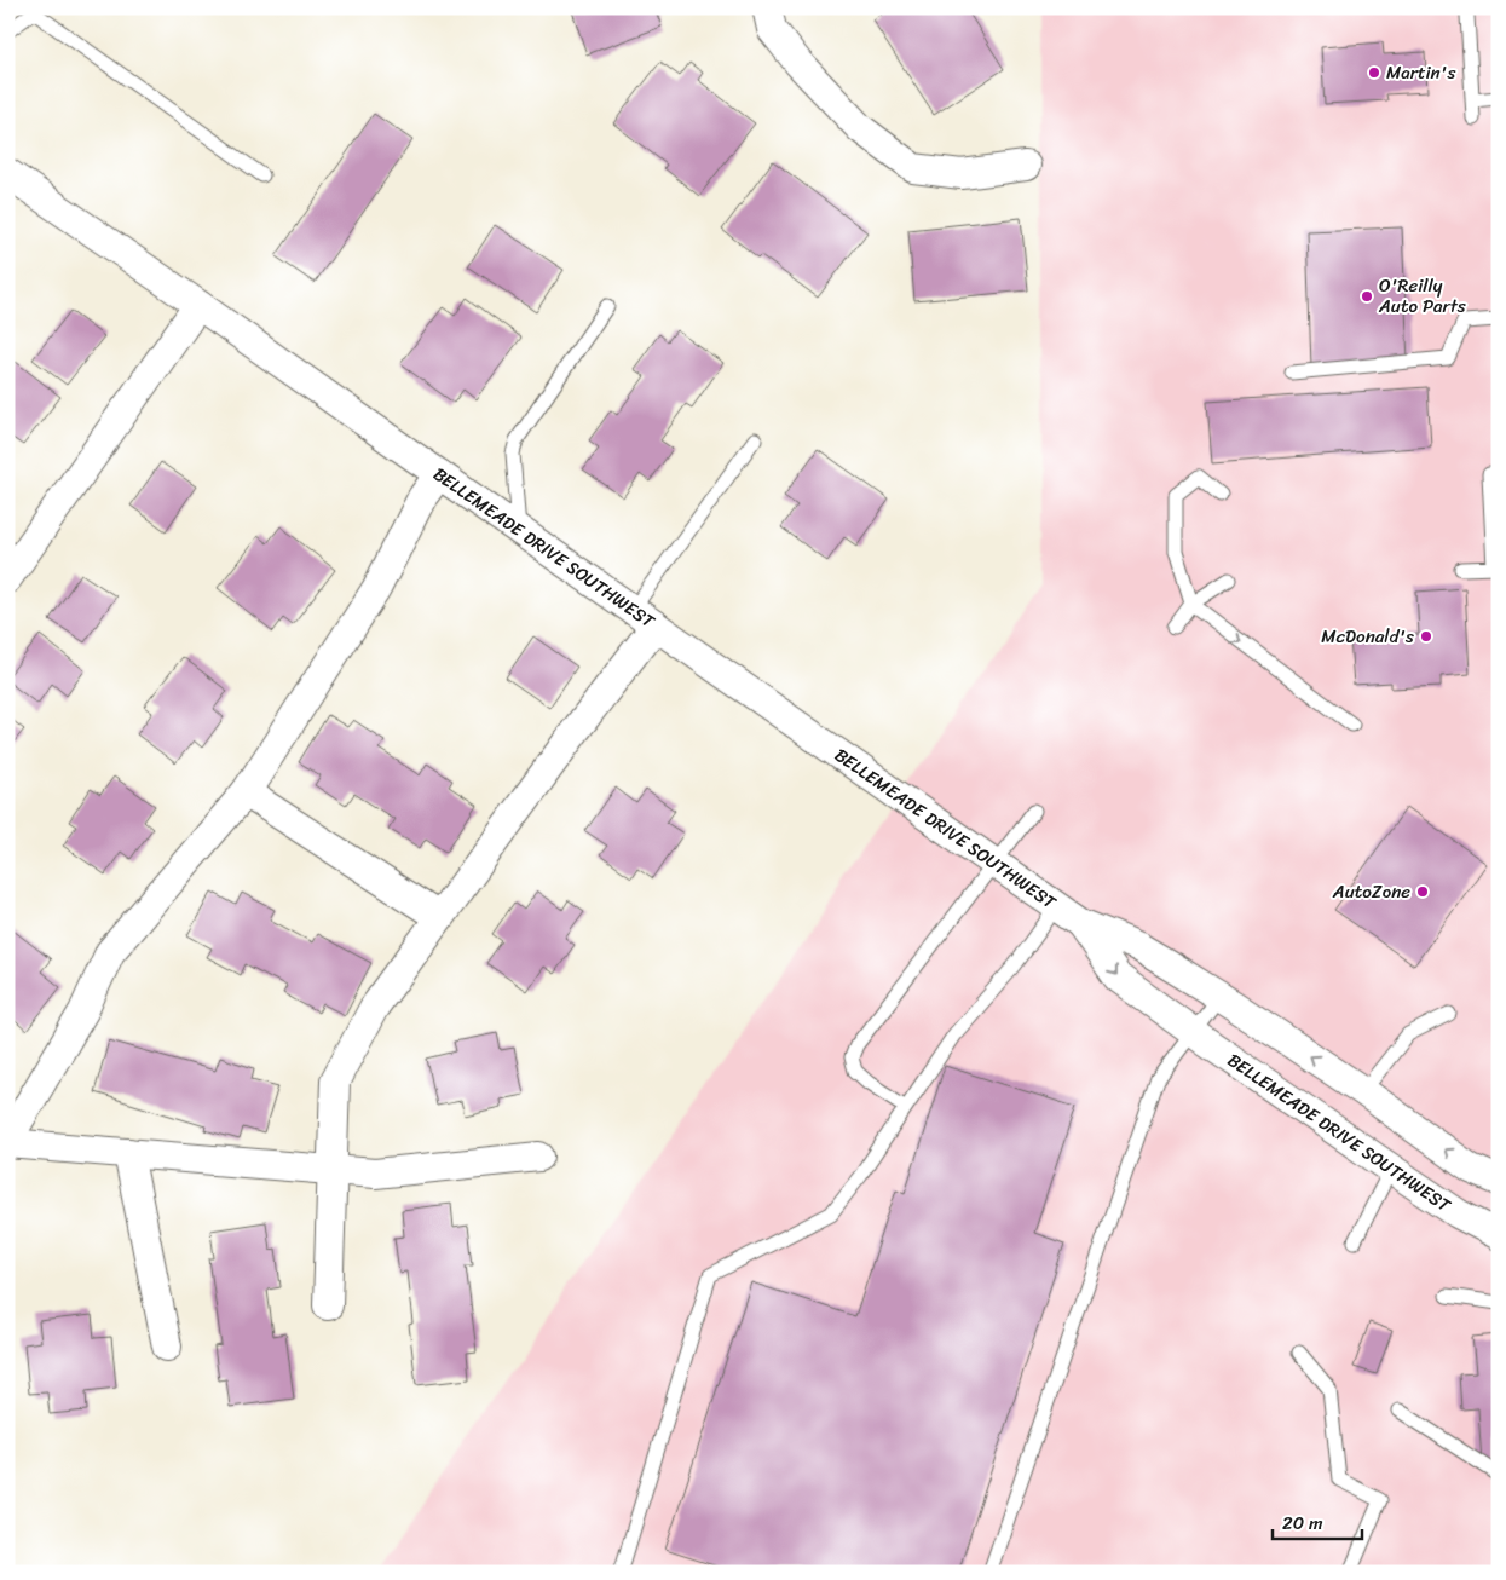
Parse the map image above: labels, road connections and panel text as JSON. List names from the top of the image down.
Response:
{
  "streets": {
    "street": ["BELLEMEADE DRIVE SOUTHWEST"]
  },
  "places": [
    "Martin's",
    "O'Reilly Auto Parts",
    "McDonald's",
    "AutoZone"
  ],
  "scale_bar": "20 m"
}
